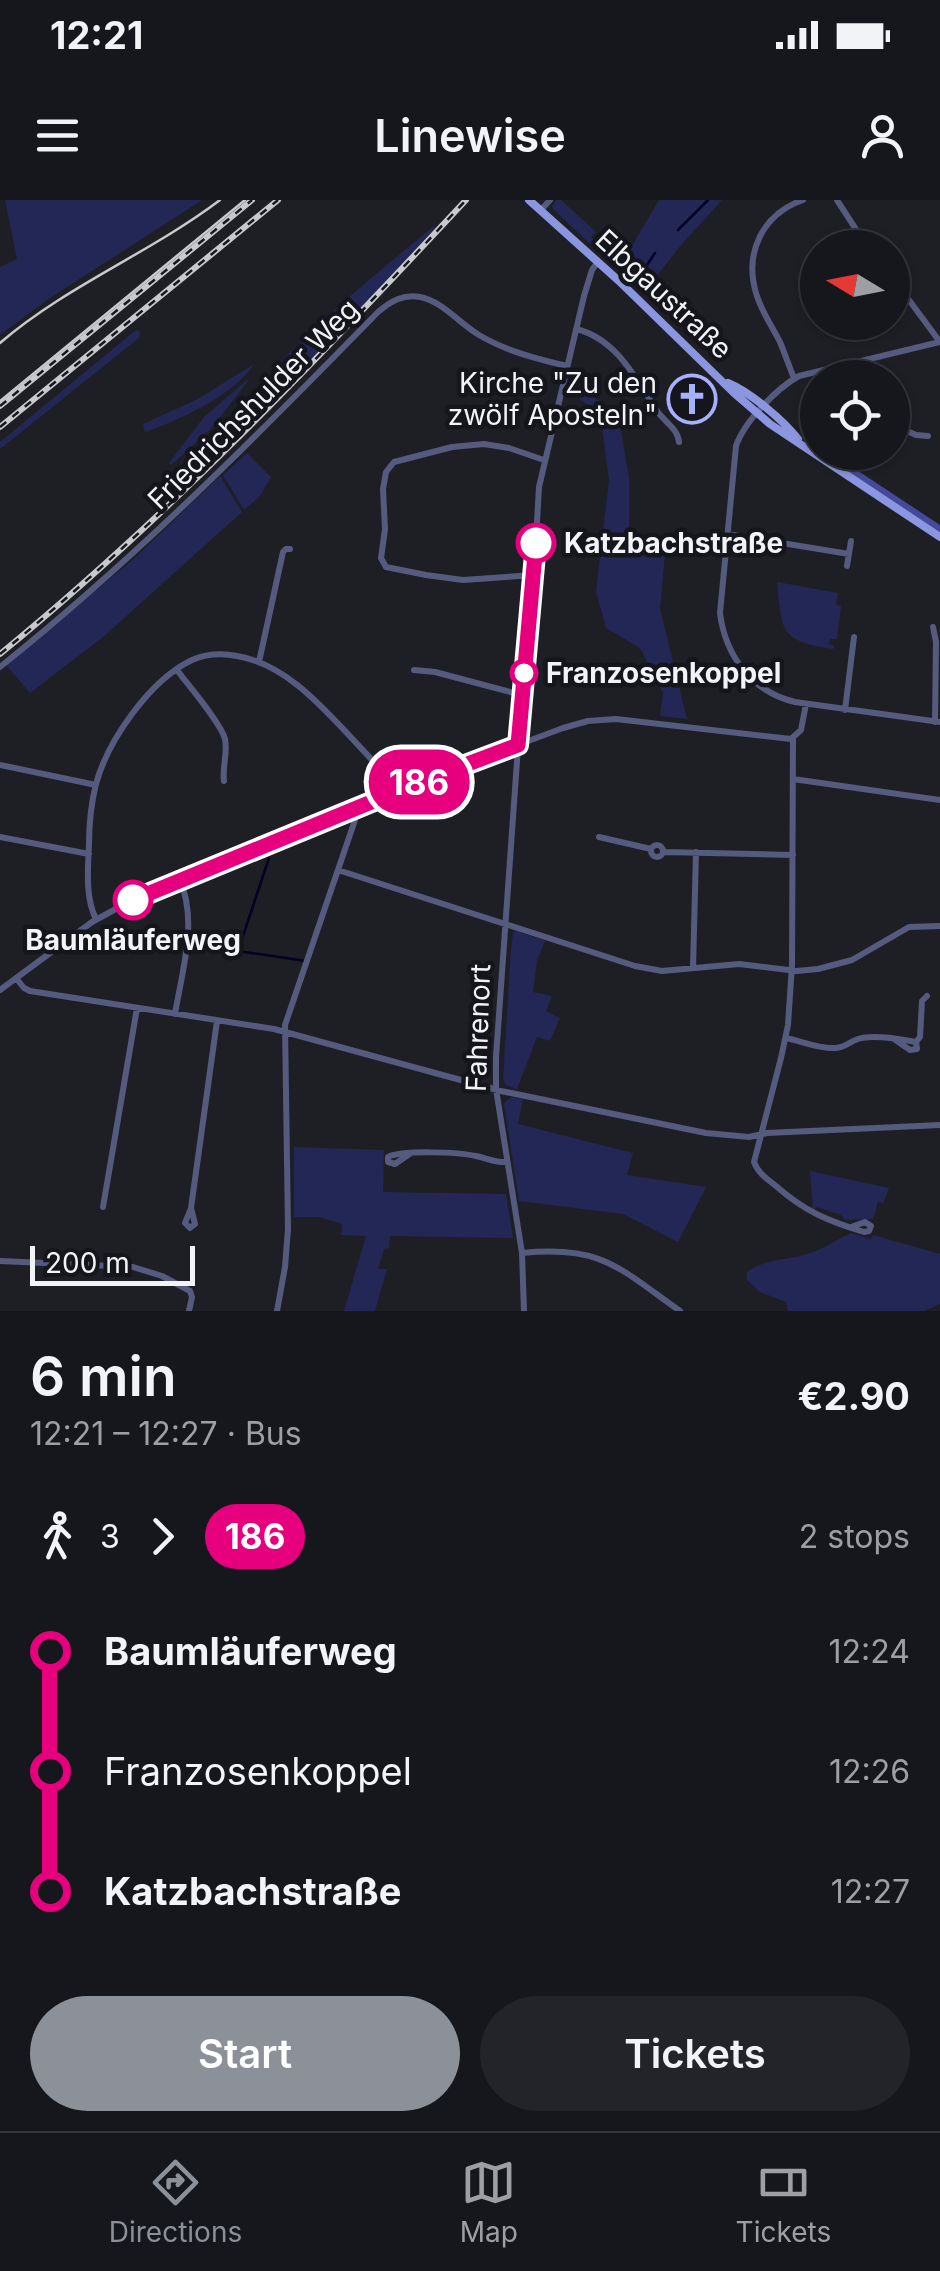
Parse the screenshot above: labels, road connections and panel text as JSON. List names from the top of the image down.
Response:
{
  "streets": {
    "main road": ["Elbgaustraße"],
    "street": ["Friedrichshulder Weg", "Fahrenort"]
  },
  "crossings": [
    ["Elbgaustraße", "Fahrenort"],
    ["Friedrichshulder Weg", "Fahrenort"]
  ],
  "places": {
    "church": ["Kirche \"Zu den zwölf Aposteln\""],
    "other": ["Katzbachstraße", "Franzosenkoppel", "Baumläuferweg"]
  },
  "lines": ["bus line 186"],
  "scale_bar": "200 m",
  "north": "left",
  "page": {
    "status": "12:21",
    "header": "Linewise",
    "on_map": "186",
    "scale": "200 m",
    "heading": ["6 min", "12:21 – 12:27 · Bus", "€2.90"],
    "legs": ["3", "186", "2 stops"],
    "list": [
      {
        "name": "Baumläuferweg",
        "value": "12:24"
      },
      {
        "name": "Franzosenkoppel",
        "value": "12:26"
      },
      {
        "name": "Katzbachstraße",
        "value": "12:27"
      }
    ],
    "buttons": ["Start", "Tickets"],
    "tabs": ["Directions", "Map", "Tickets"]
  }
}
